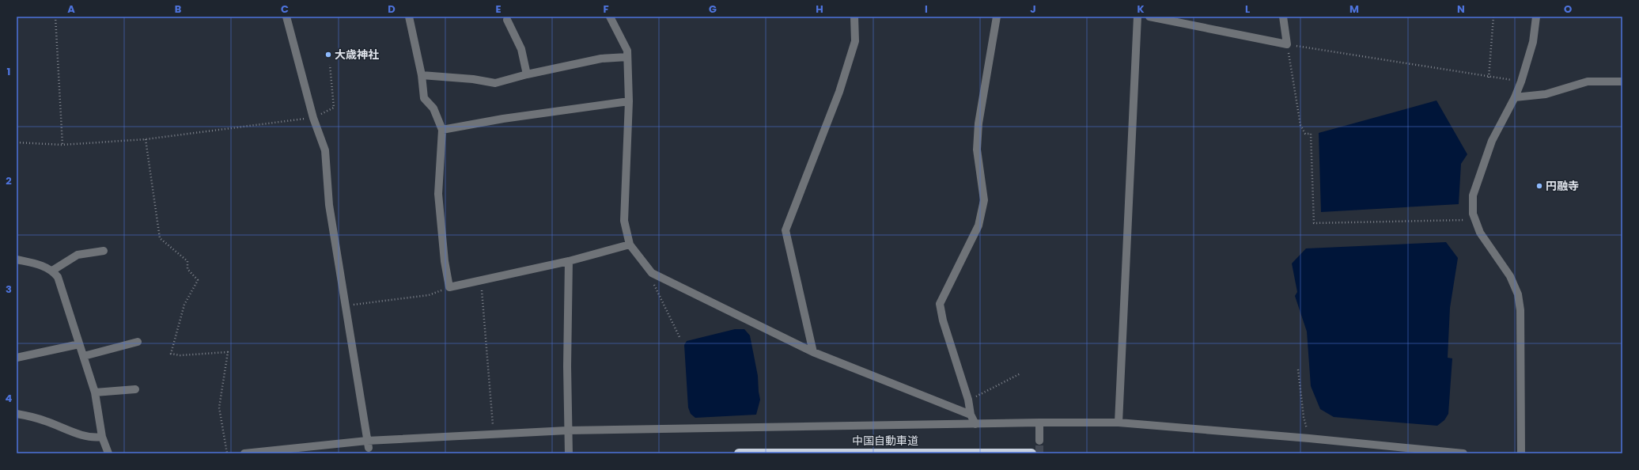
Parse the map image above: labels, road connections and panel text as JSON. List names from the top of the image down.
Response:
{
  "streets": {
    "highway": ["中国自動車道"]
  },
  "places": ["大歳神社", "円融寺"],
  "grid": {
    "columns": [
      "A",
      "B",
      "C",
      "D",
      "E",
      "F",
      "G",
      "H",
      "I",
      "J",
      "K",
      "L",
      "M",
      "N",
      "O"
    ],
    "rows": [
      "1",
      "2",
      "3",
      "4"
    ]
  }
}
